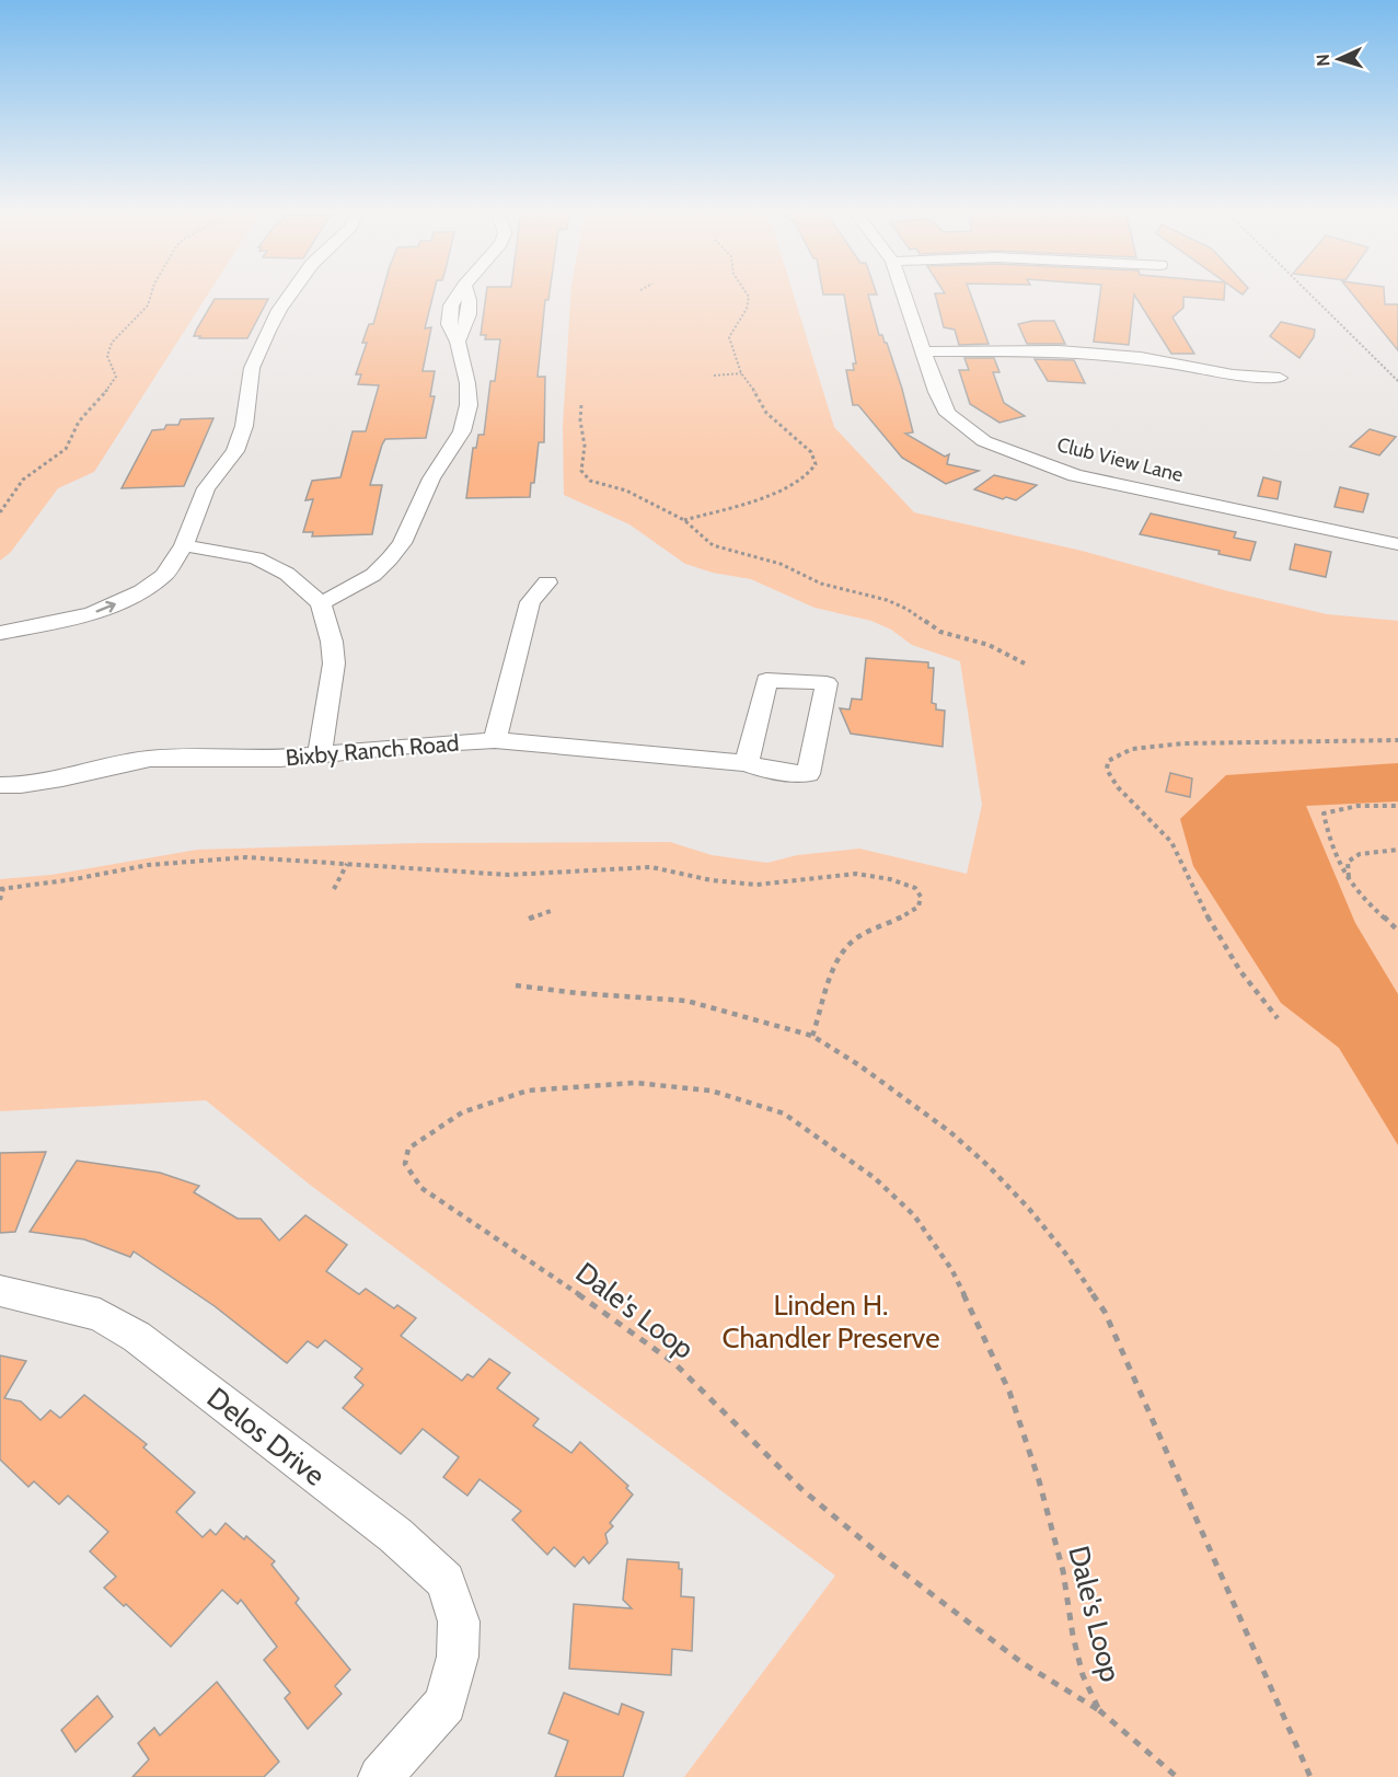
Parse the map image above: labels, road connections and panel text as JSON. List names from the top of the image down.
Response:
{
  "streets": {
    "street": ["Club View Lane", "Bixby Ranch Road", "Delos Drive"],
    "path": ["Dale's Loop"]
  },
  "parks": ["Linden H. Chandler Preserve"],
  "north": "left"
}
